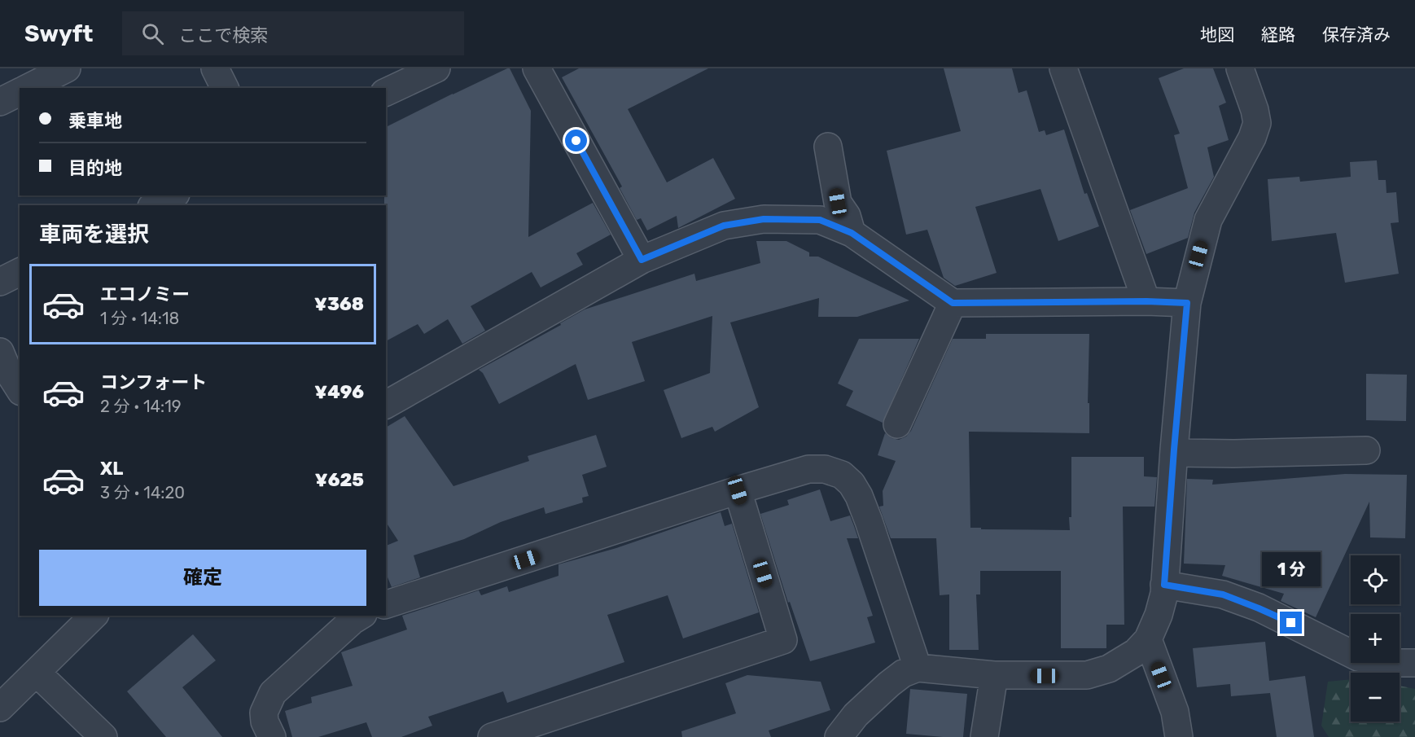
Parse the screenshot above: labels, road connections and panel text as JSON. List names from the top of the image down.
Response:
{
  "page": {
    "header": "Swyft",
    "search": "ここで検索",
    "nav": ["地図", "経路", "保存済み"],
    "banner": ["乗車地", "目的地"],
    "heading": "車両を選択",
    "list": [
      {
        "name": "エコノミー",
        "note": "1 分 · 14:18",
        "value": "¥368"
      },
      {
        "name": "コンフォート",
        "note": "2 分 · 14:19",
        "value": "¥496"
      },
      {
        "name": "XL",
        "note": "3 分 · 14:20",
        "value": "¥625"
      }
    ],
    "buttons": "確定",
    "bubble": "1 分",
    "map_buttons": ["+", "−"]
  }
}
